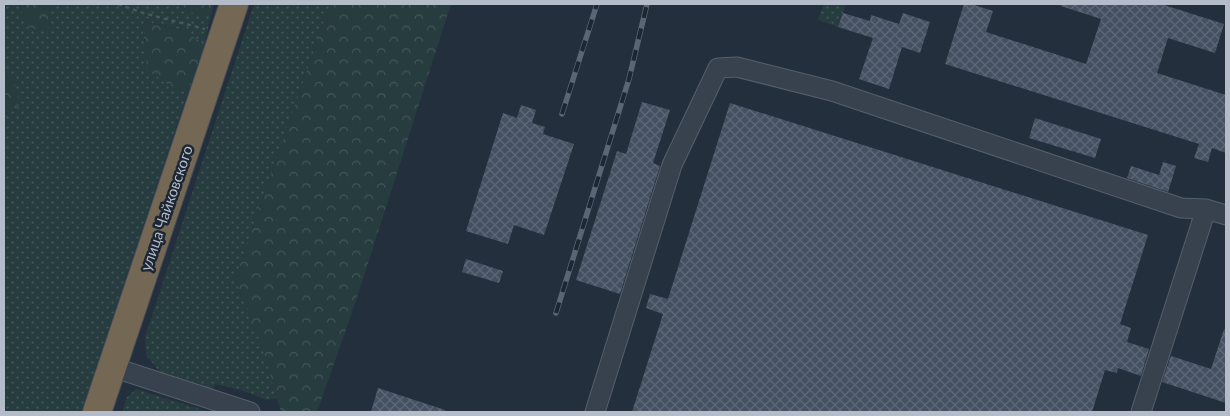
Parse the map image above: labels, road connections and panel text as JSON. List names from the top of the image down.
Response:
{
  "streets": {
    "highway": ["улица Чайковского"]
  }
}
